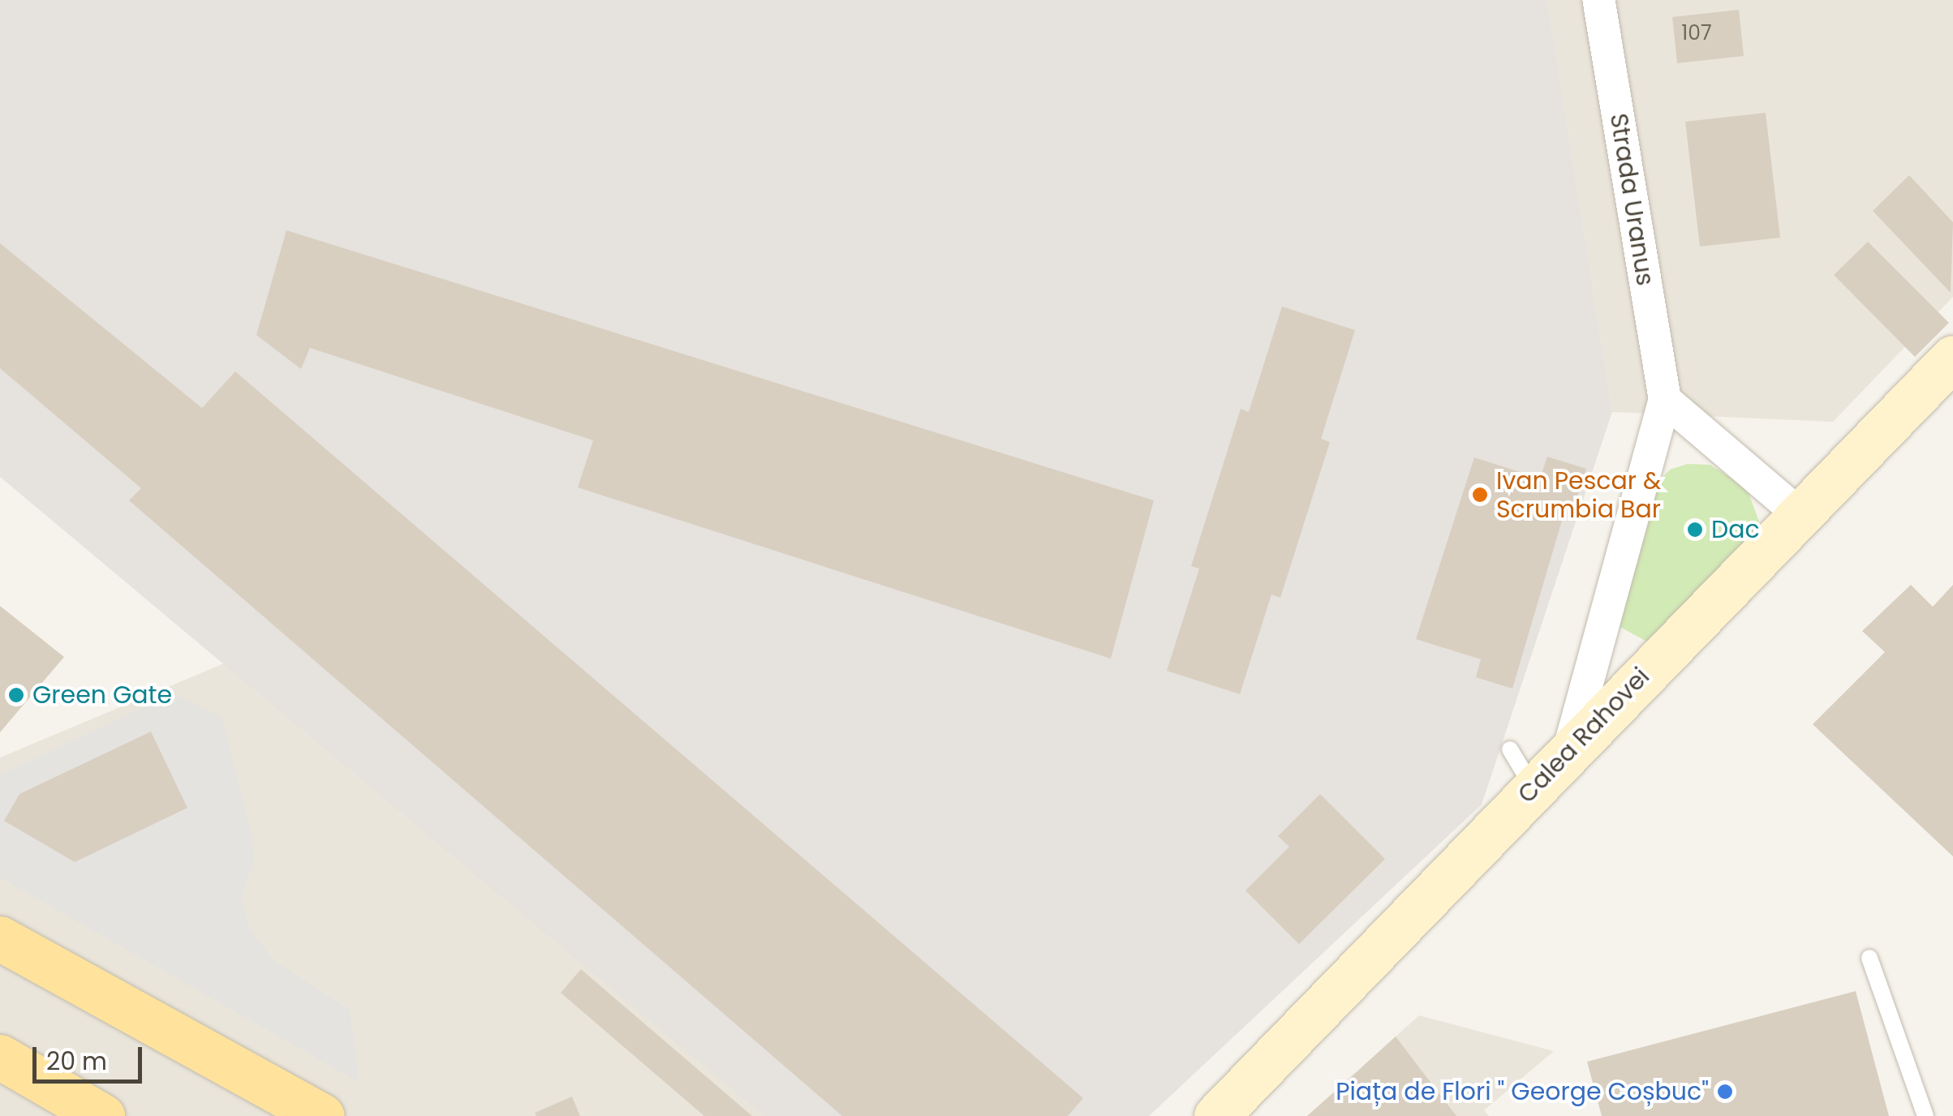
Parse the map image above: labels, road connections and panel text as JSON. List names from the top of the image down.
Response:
{
  "streets": {
    "street": ["Strada Uranus", "Calea Rahovei"]
  },
  "crossings": [
    ["Strada Uranus", "Calea Rahovei"]
  ],
  "places": [
    "Ivan Pescar & Scrumbia Bar",
    "Dac",
    "Green Gate",
    "Piața de Flori \" George Coșbuc\""
  ],
  "house_numbers": ["107"],
  "scale_bar": "20 m"
}
